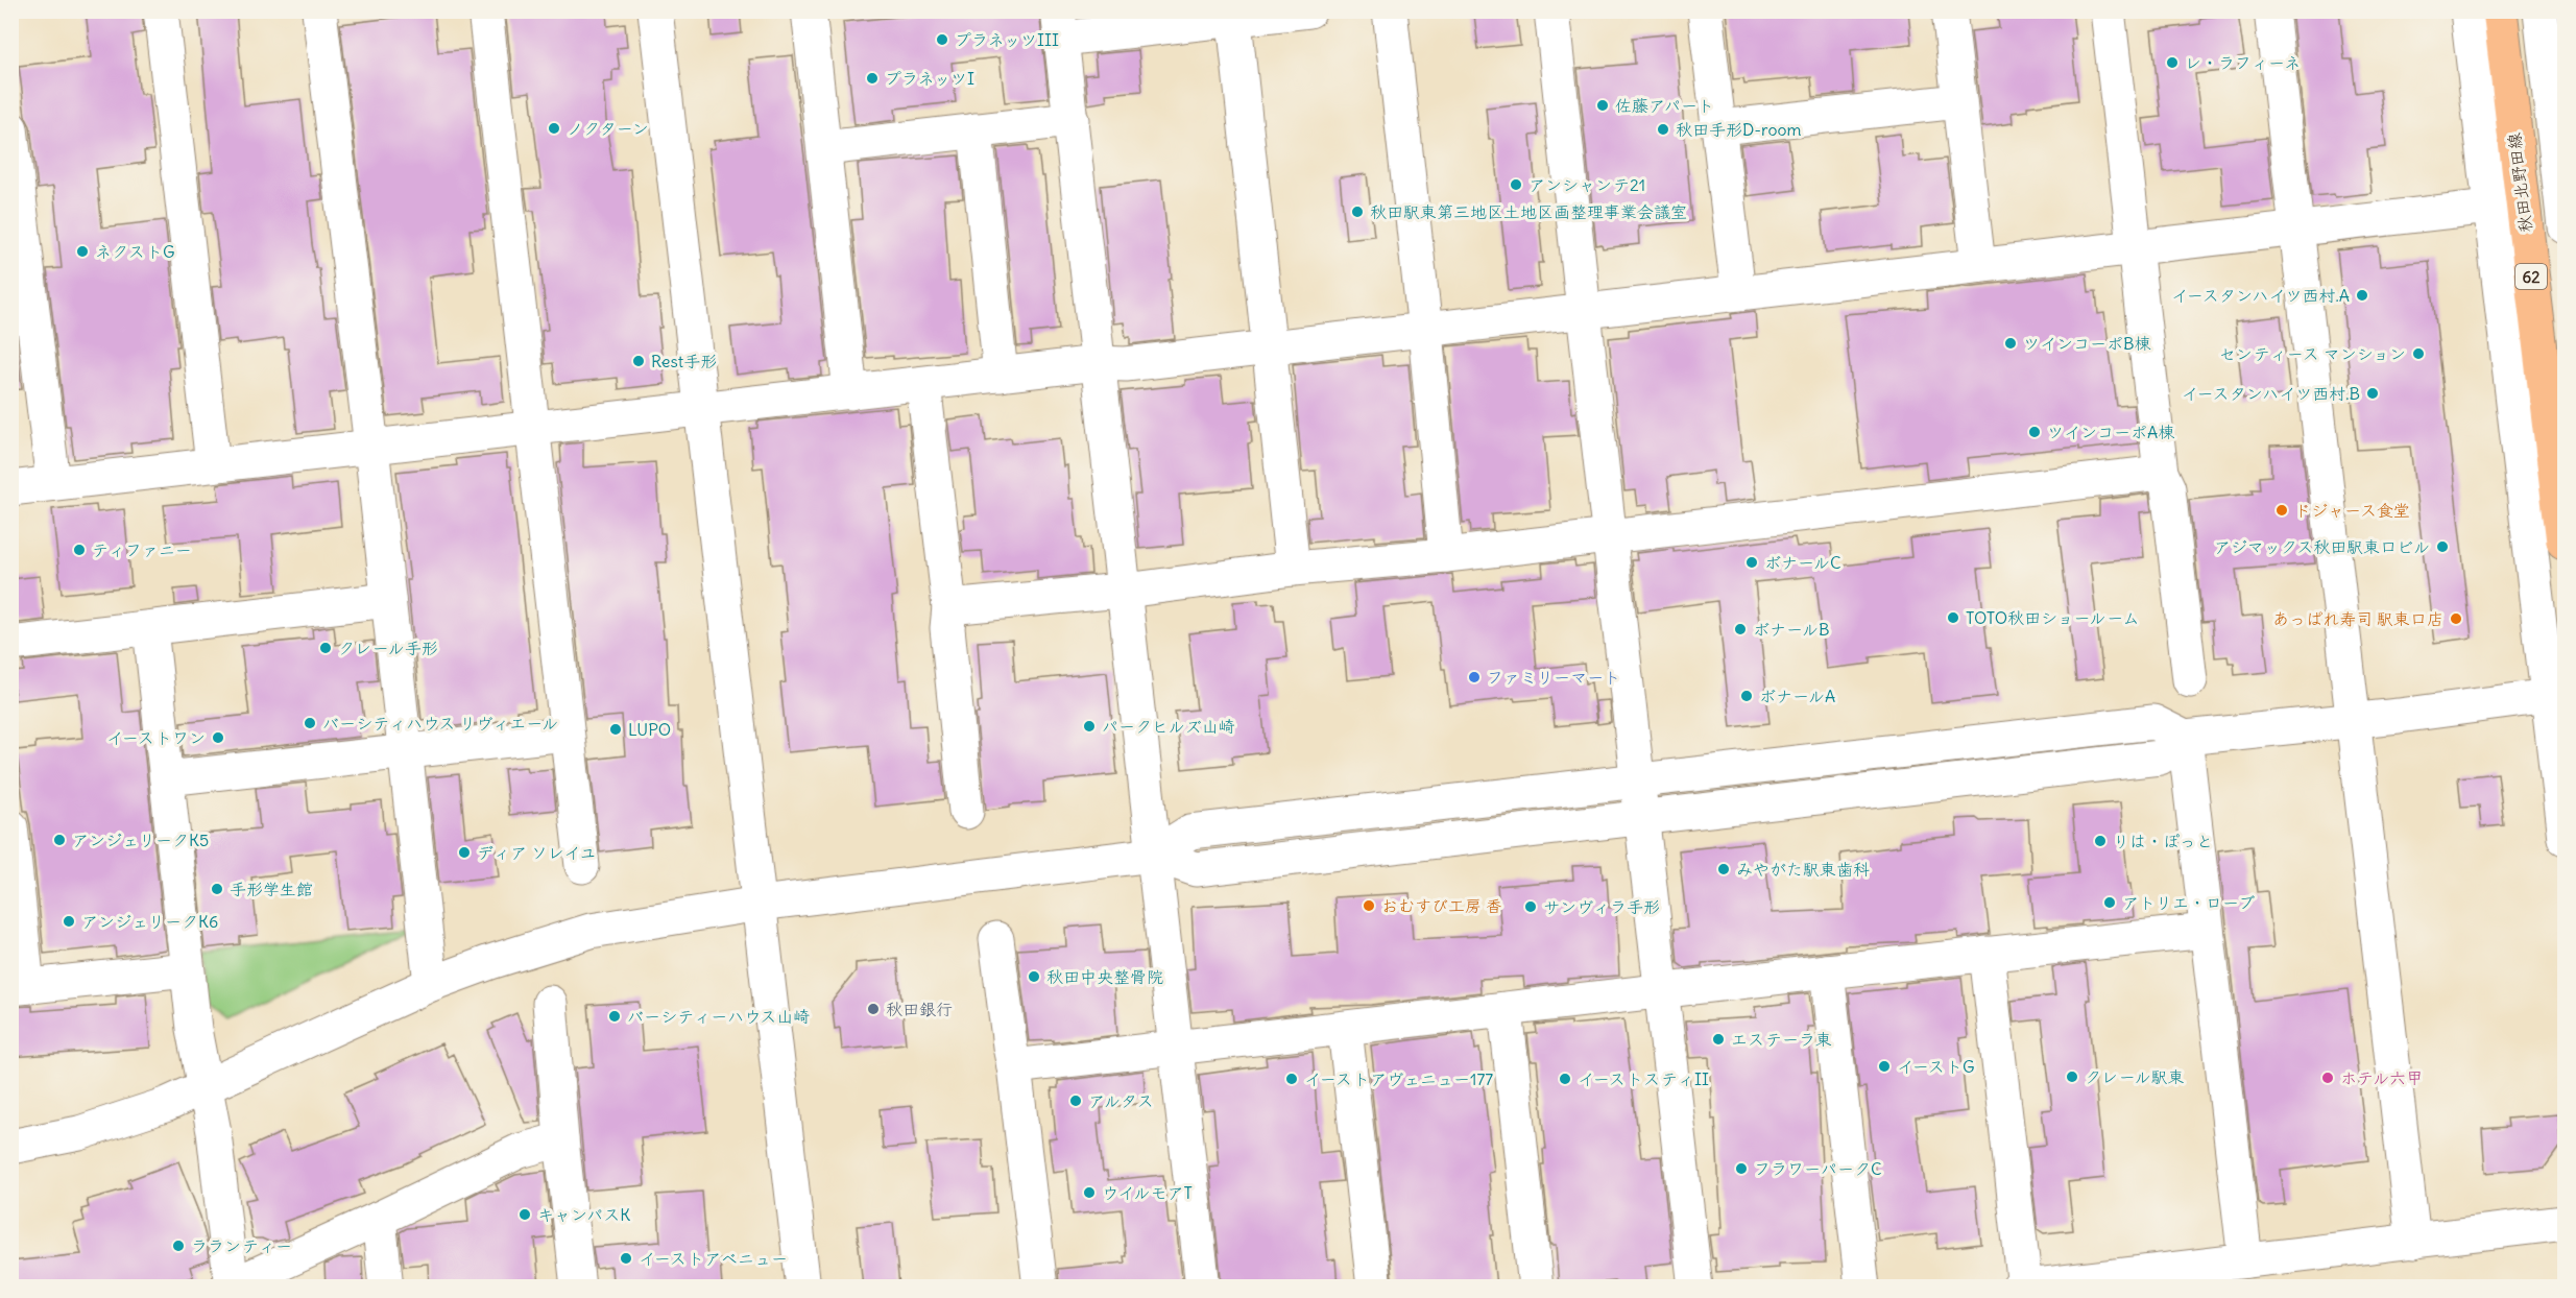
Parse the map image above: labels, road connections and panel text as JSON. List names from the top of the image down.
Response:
{
  "streets": {
    "highway": ["秋田北野田線", "62"]
  },
  "places": [
    "プラネッツIII",
    "レ・ラフィーネ",
    "プラネッツI",
    "佐藤アパート",
    "ノクターン",
    "秋田手形D-room",
    "アンシャンテ21",
    "秋田駅東第三地区土地区画整理事業会議室",
    "ネクストG",
    "イースタンハイツ西村.A",
    "ツインコーポB棟",
    "センティース マンション",
    "Rest手形",
    "イースタンハイツ西村.B",
    "ツインコーポA棟",
    "ドジャース食堂",
    "アジマックス秋田駅東口ビル",
    "ティファニー",
    "ボナールC",
    "TOTO秋田ショールーム",
    "あっぱれ寿司 駅東口店",
    "ボナールB",
    "クレール手形",
    "ファミリーマート",
    "ボナールA",
    "バーシティハウス リヴィエール",
    "パークヒルズ山崎",
    "LUPO",
    "イーストワン",
    "アンジェリークK5",
    "りは・ぽっと",
    "ディア ソレイユ",
    "みやがた駅東歯科",
    "手形学生館",
    "アトリエ・ローブ",
    "おむすび工房 香",
    "サンヴィラ手形",
    "アンジェリークK6",
    "秋田中央整骨院",
    "秋田銀行",
    "バーシティーハウス山崎",
    "エステーラ東",
    "イーストG",
    "クレール駅東",
    "ホテル六甲",
    "イーストアヴェニュー177",
    "イーストスティII",
    "アルタス",
    "フラワーパークC",
    "ウイルモアT",
    "キャンパスK",
    "ラランティー",
    "イーストアベニュー"
  ]
}
